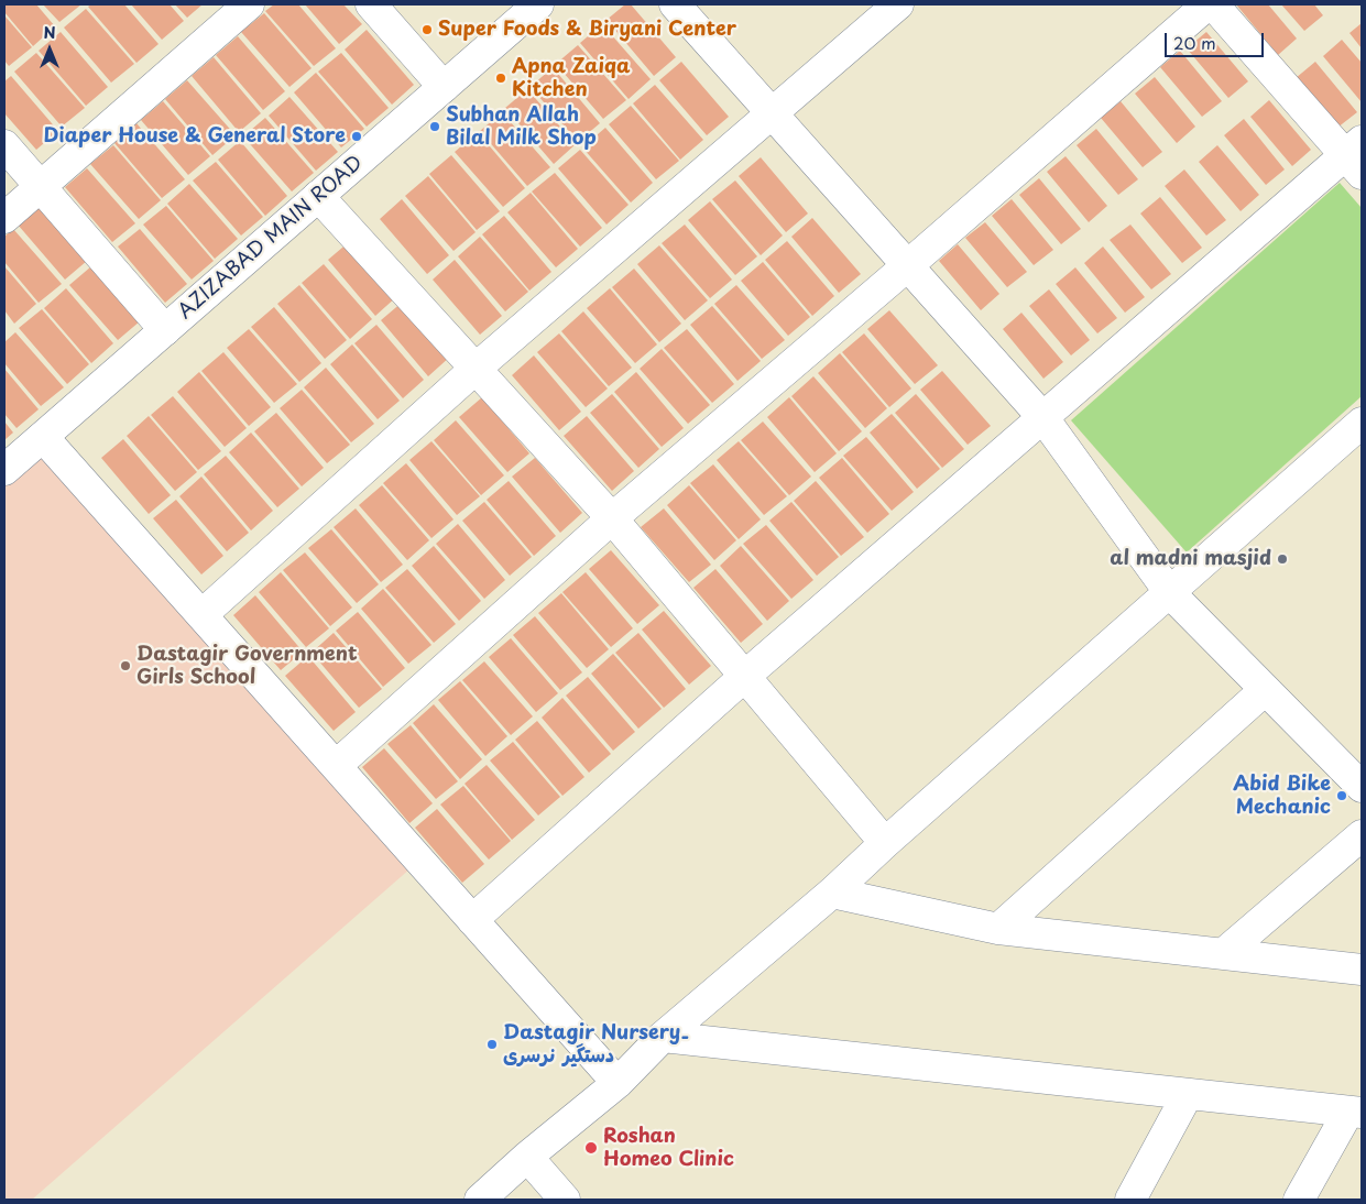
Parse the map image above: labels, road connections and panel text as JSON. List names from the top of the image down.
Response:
{
  "streets": {
    "street": ["AZIZABAD MAIN ROAD"]
  },
  "places": [
    "Super Foods & Biryani Center",
    "Apna Zaiqa Kitchen",
    "Subhan Allah Bilal Milk Shop",
    "Diaper House & General Store",
    "al madni masjid",
    "Dastagir Government Girls School",
    "Abid Bike Mechanic",
    "Dastagir Nursery۔ دستگیر نرسری",
    "Roshan Homeo Clinic"
  ],
  "scale_bar": "20 m",
  "north": "top"
}
